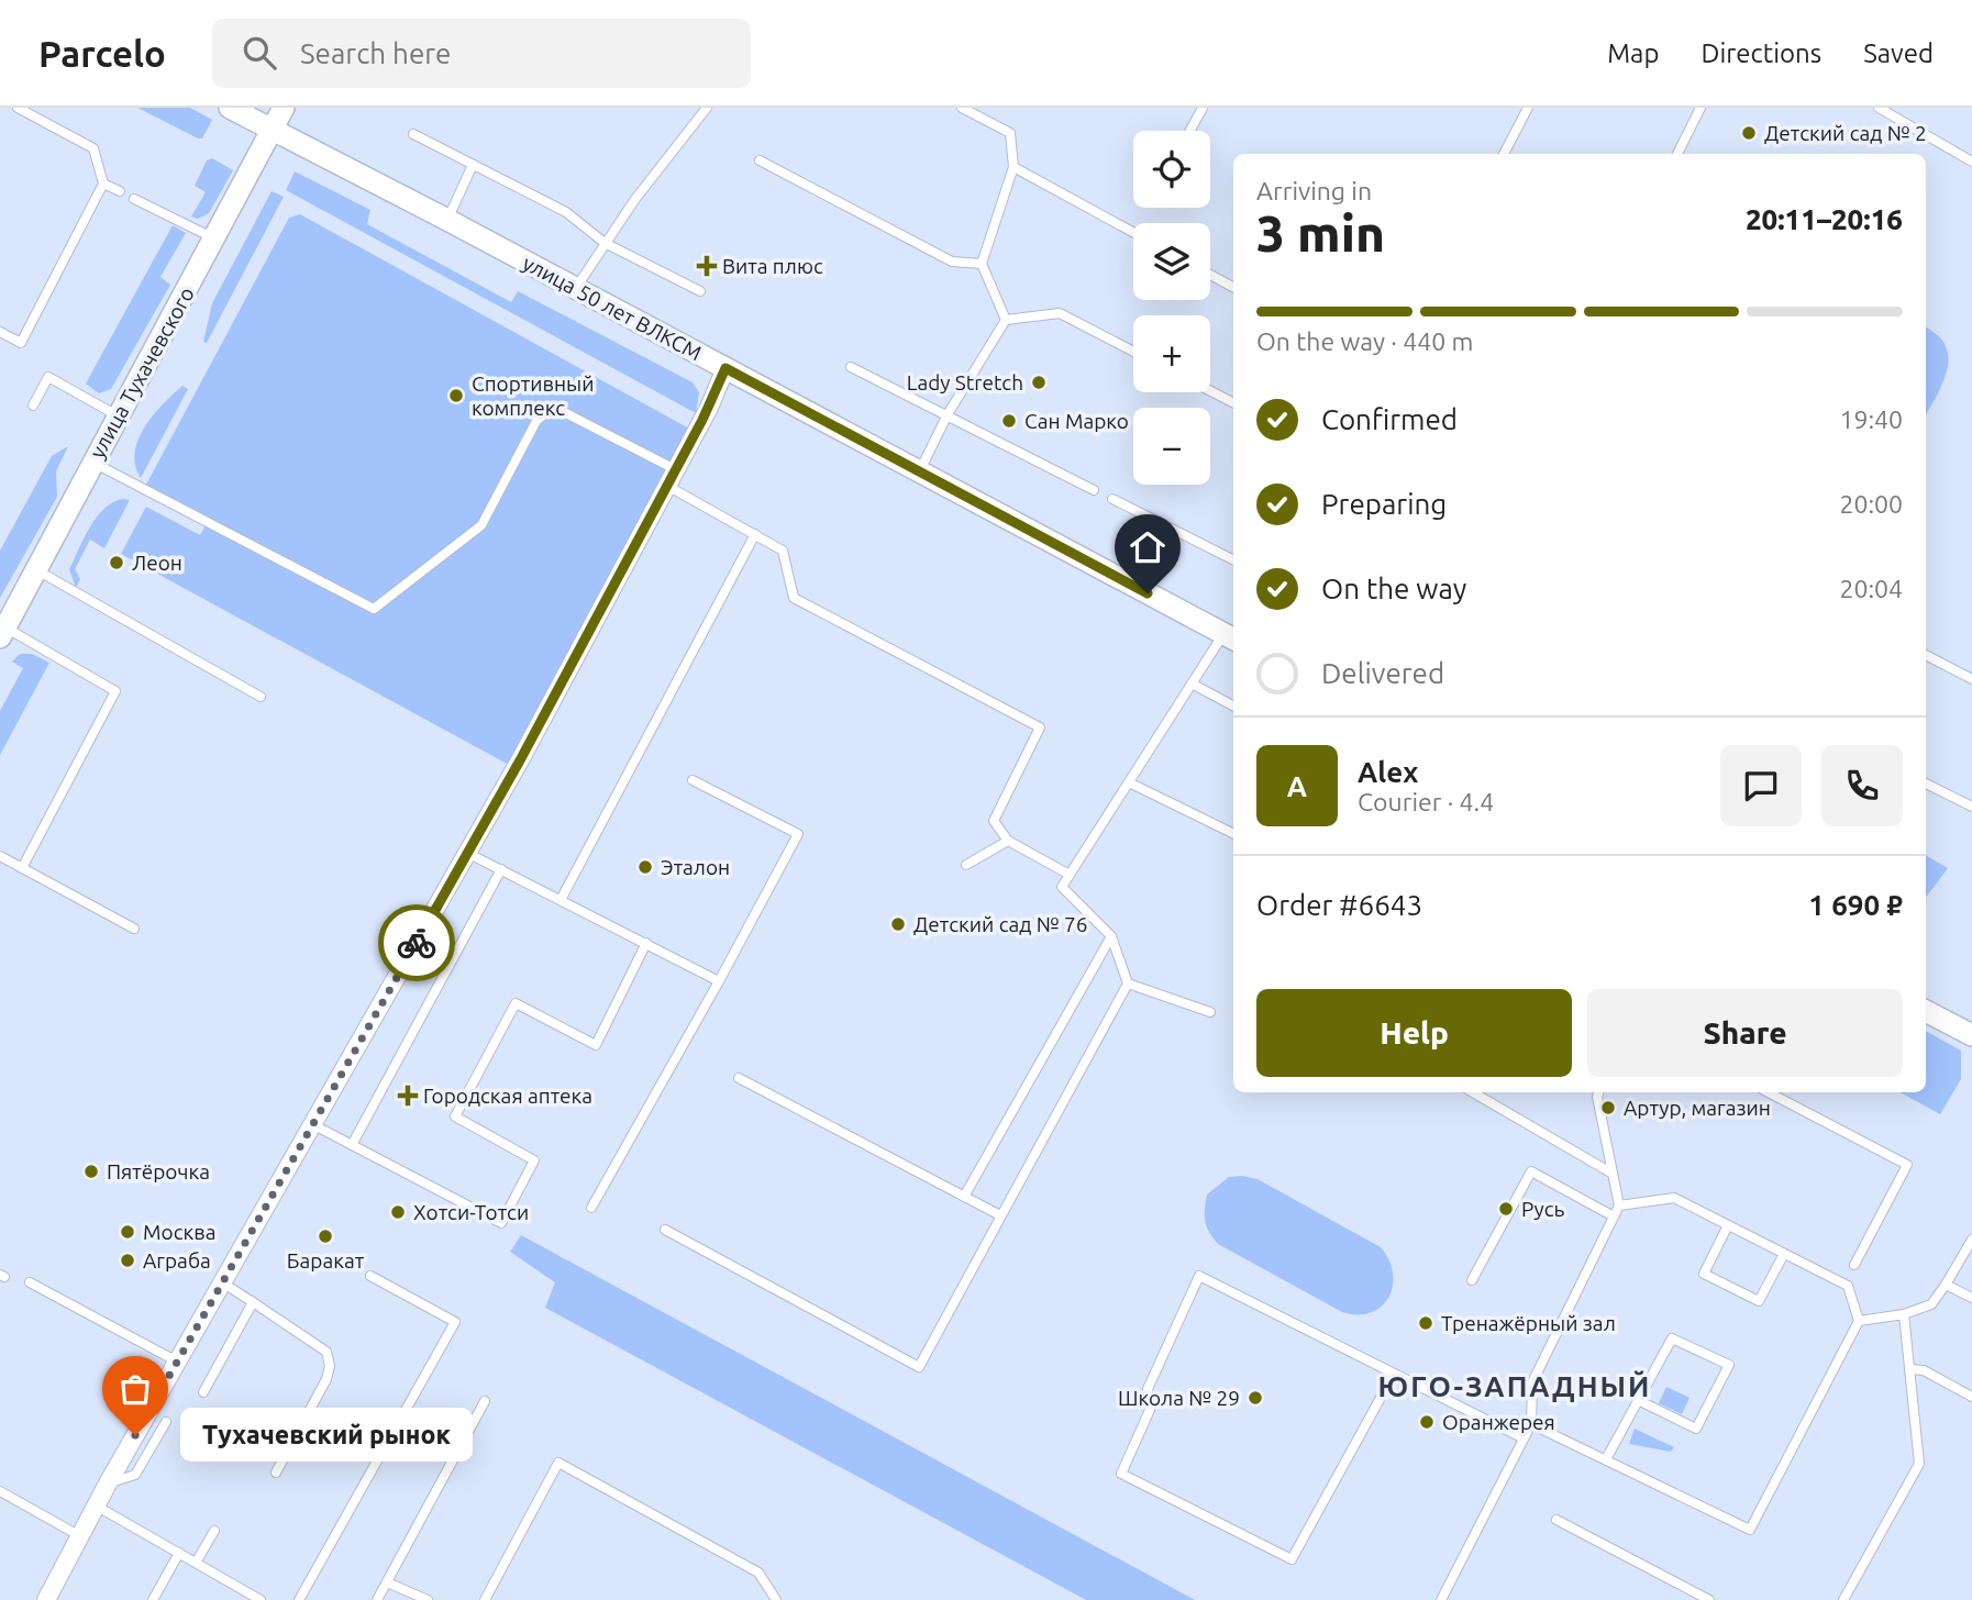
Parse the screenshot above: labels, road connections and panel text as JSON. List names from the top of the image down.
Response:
{
  "streets": {
    "street": ["улица 50 лет ВЛКСМ", "улица Тухачевского"]
  },
  "crossings": [
    ["улица 50 лет ВЛКСМ", "улица Тухачевского"]
  ],
  "districts": ["ЮГО-ЗАПАДНЫЙ"],
  "places": {
    "other": [
      "Детский сад № 2",
      "Lady Stretch",
      "Спортивный комплекс",
      "Сан Марко",
      "Леон",
      "Эталон",
      "Детский сад № 76",
      "Артур, магазин",
      "Пятёрочка",
      "Русь",
      "Хотси-Тотси",
      "Москва",
      "Баракат",
      "Аграба",
      "Тренажёрный зал",
      "Школа № 29",
      "Оранжерея",
      "Тухачевский рынок"
    ],
    "health": ["Вита плюс", "Городская аптека"]
  },
  "page": {
    "header": "Parcelo",
    "search": "Search here",
    "nav": ["Map", "Directions", "Saved"],
    "map_buttons": ["+", "−"],
    "heading": ["3 min", "Arriving in", "20:11–20:16"],
    "panel": [
      "Alex",
      "Courier · 4.4",
      "Order #6643",
      "1 690 ₽"
    ],
    "bar": "On the way · 440 m",
    "list": [
      ["Confirmed", "19:40"],
      ["Preparing", "20:00"],
      ["On the way", "20:04"],
      "Delivered"
    ],
    "round": "A",
    "buttons": ["Help", "Share"],
    "bubble": "Тухачевский рынок"
  }
}
